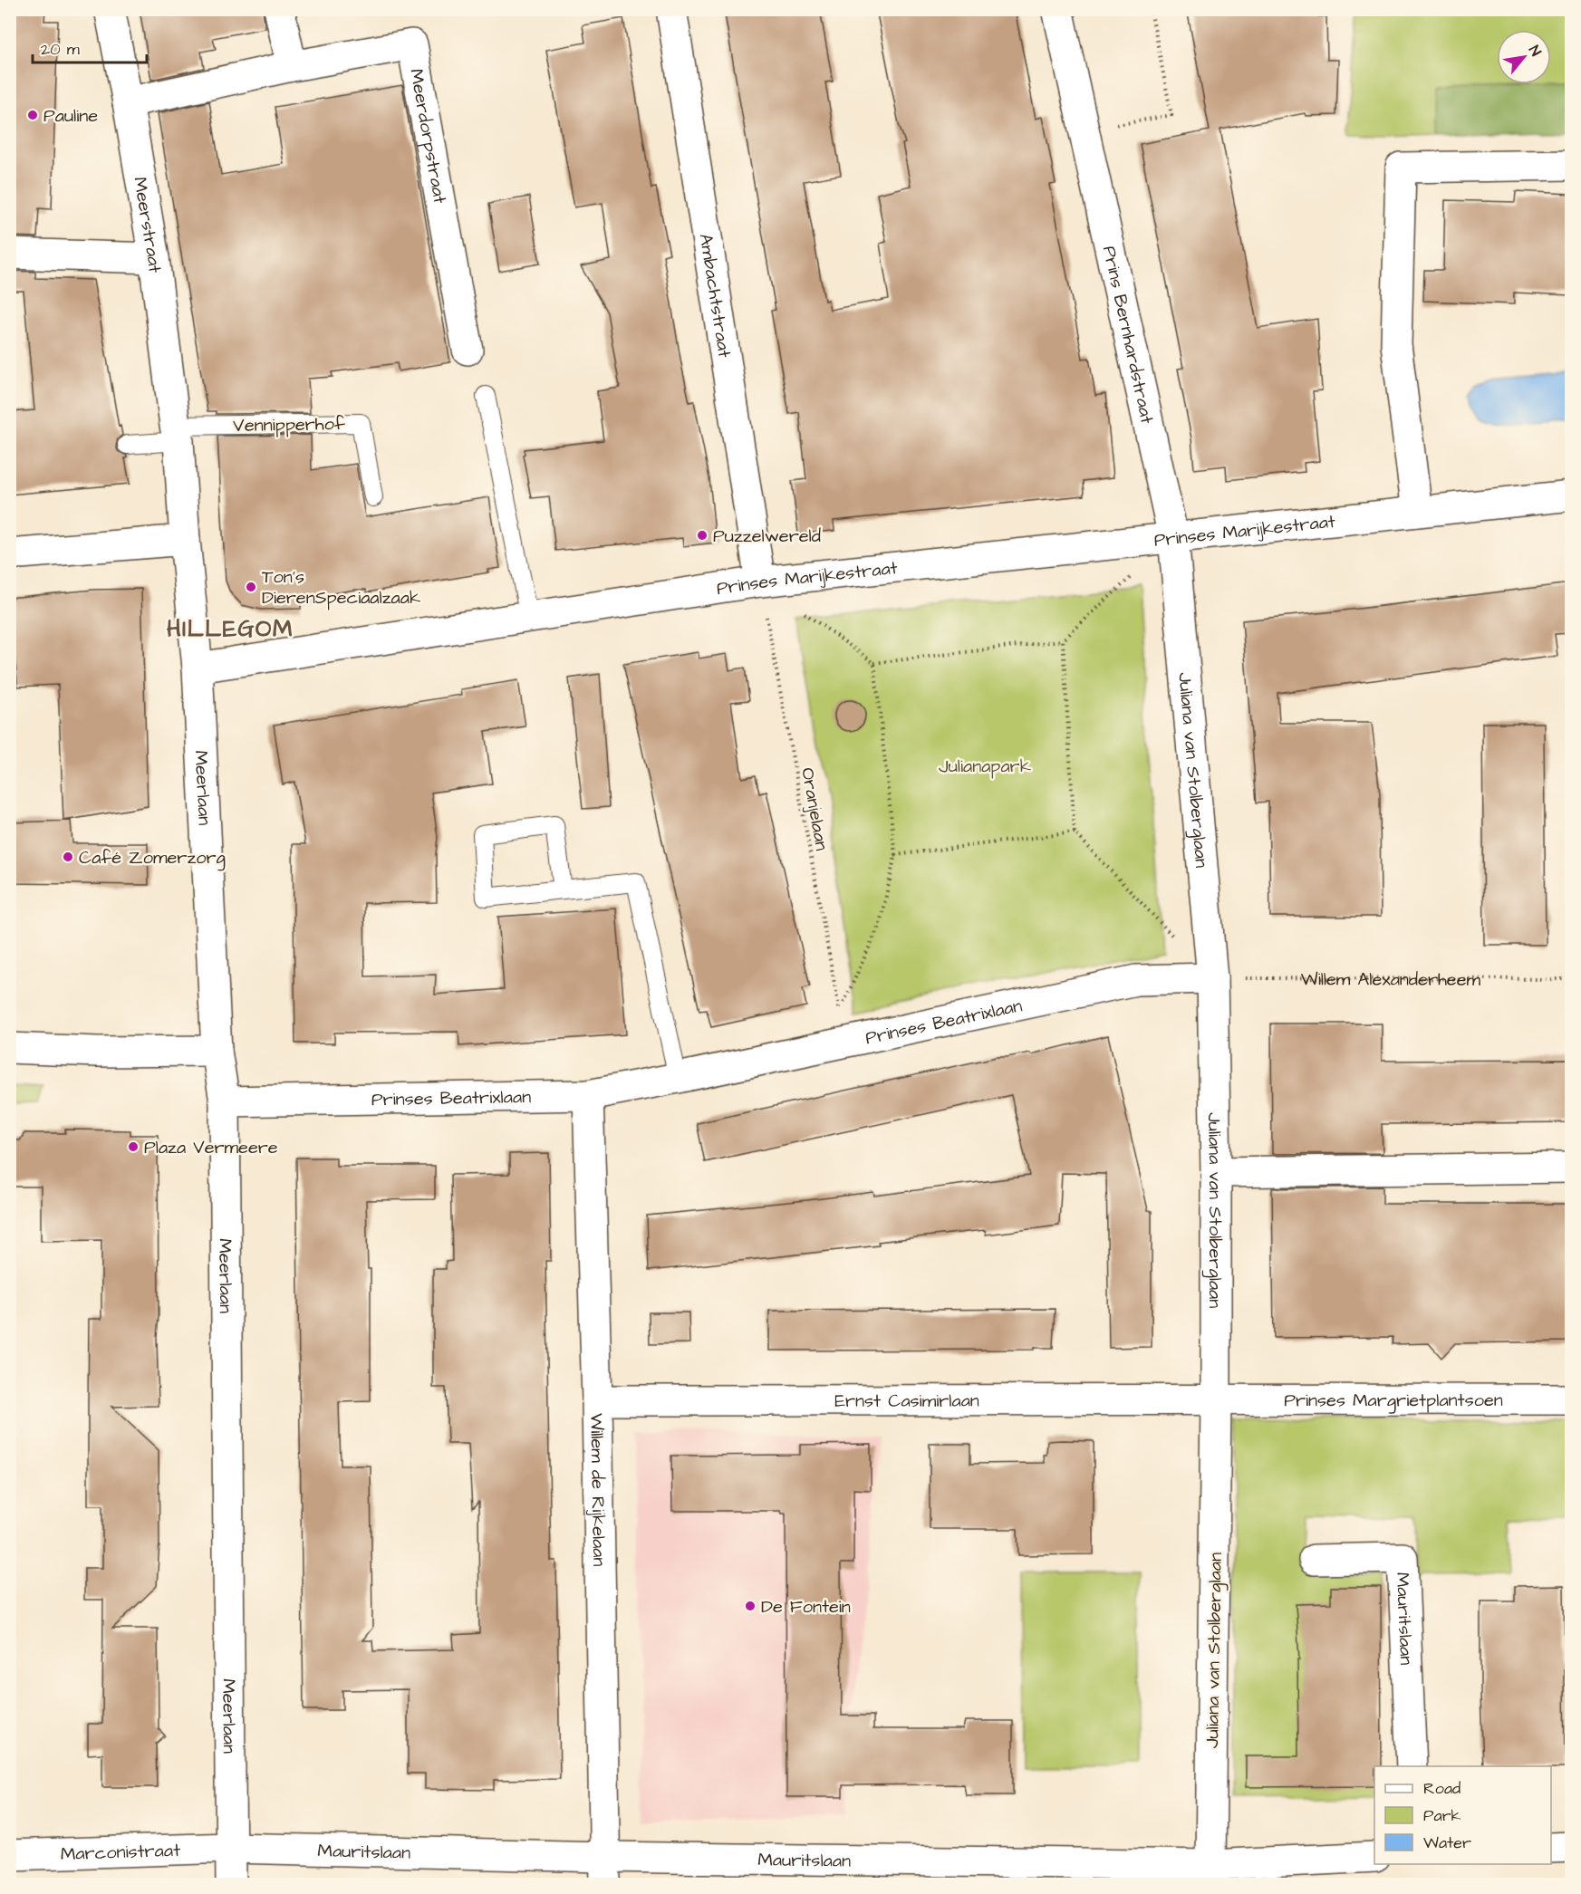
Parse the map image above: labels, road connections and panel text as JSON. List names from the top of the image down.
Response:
{
  "streets": {
    "street": [
      "Meerdorpstraat",
      "Meerstraat",
      "Ambachtstraat",
      "Prins Bernhardstraat",
      "Prinses Marijkestraat",
      "Juliana van Stolberglaan",
      "Meerlaan",
      "Prinses Beatrixlaan",
      "Ernst Casimirlaan",
      "Prinses Margrietplantsoen",
      "Willem de Rijkelaan",
      "Mauritslaan",
      "Marconistraat"
    ],
    "lane": ["Vennipperhof"],
    "path": ["Oranjelaan", "Willem Alexanderheem"]
  },
  "crossings": [
    ["Meerdorpstraat", "Meerstraat"],
    ["Meerstraat", "Vennipperhof"],
    ["Meerstraat", "Prinses Marijkestraat"],
    ["Meerstraat", "Meerlaan"],
    ["Ambachtstraat", "Prinses Marijkestraat"],
    ["Ambachtstraat", "Oranjelaan"],
    ["Prins Bernhardstraat", "Prinses Marijkestraat"],
    ["Prins Bernhardstraat", "Juliana van Stolberglaan"],
    ["Prinses Marijkestraat", "Juliana van Stolberglaan"],
    ["Prinses Marijkestraat", "Meerlaan"],
    ["Prinses Marijkestraat", "Oranjelaan"],
    ["Juliana van Stolberglaan", "Willem Alexanderheem"],
    ["Juliana van Stolberglaan", "Prinses Beatrixlaan"],
    ["Juliana van Stolberglaan", "Ernst Casimirlaan"],
    ["Juliana van Stolberglaan", "Prinses Margrietplantsoen"],
    ["Juliana van Stolberglaan", "Mauritslaan"],
    ["Meerlaan", "Prinses Beatrixlaan"],
    ["Meerlaan", "Mauritslaan"],
    ["Meerlaan", "Marconistraat"],
    ["Willem Alexanderheem", "Prinses Beatrixlaan"],
    ["Prinses Beatrixlaan", "Willem de Rijkelaan"],
    ["Ernst Casimirlaan", "Prinses Margrietplantsoen"],
    ["Ernst Casimirlaan", "Willem de Rijkelaan"],
    ["Willem de Rijkelaan", "Mauritslaan"],
    ["Mauritslaan", "Marconistraat"]
  ],
  "districts": ["HILLEGOM"],
  "parks": ["Julianapark"],
  "places": [
    "Pauline",
    "Puzzelwereld",
    "Ton's DierenSpeciaalzaak",
    "Café Zomerzorg",
    "Plaza Vermeere",
    "De Fontein"
  ],
  "legend": ["Road", "Park", "Water"],
  "scale_bar": "20 m",
  "north": "top right"
}
